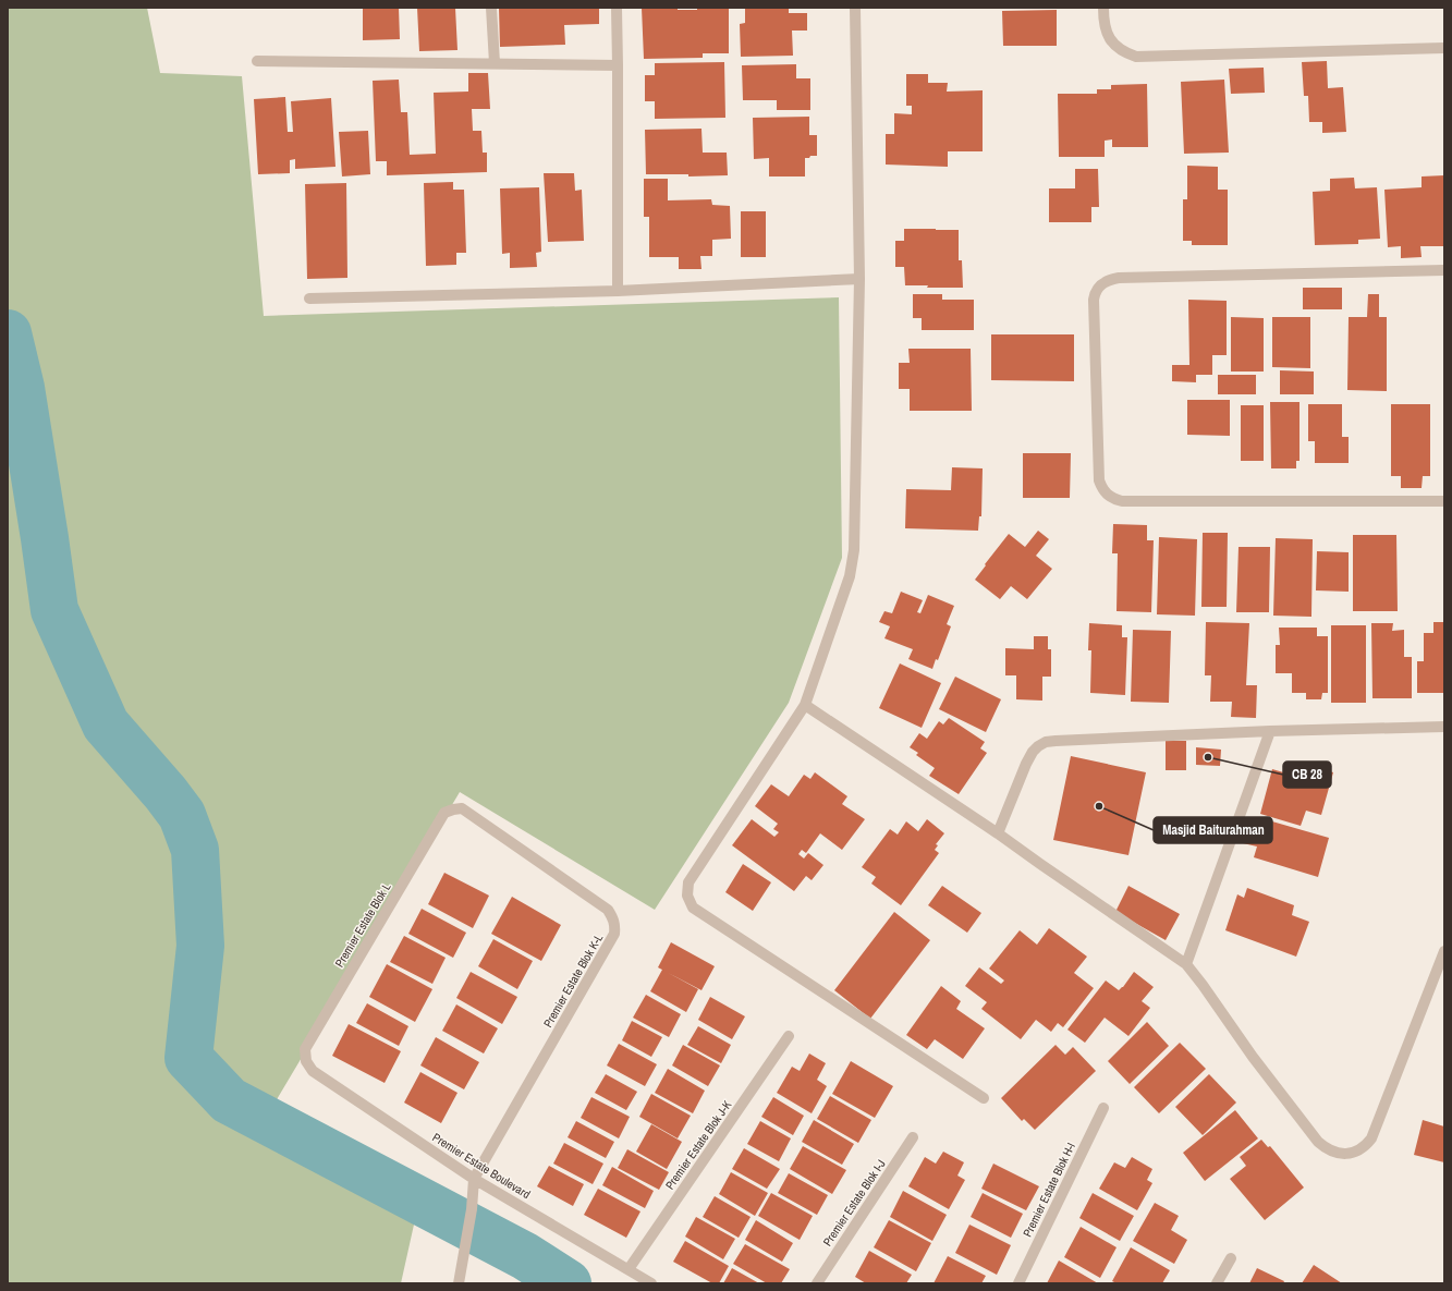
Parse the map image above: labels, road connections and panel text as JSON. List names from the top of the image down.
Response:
{
  "streets": {
    "street": [
      "Premier Estate Blok L",
      "Premier Estate Blok K-L",
      "Premier Estate Blok J-K",
      "Premier Estate Boulevard",
      "Premier Estate Blok H-I",
      "Premier Estate Blok I-J"
    ]
  },
  "crossings": [
    ["Premier Estate Blok L", "Premier Estate Blok K-L"],
    ["Premier Estate Blok L", "Premier Estate Boulevard"],
    ["Premier Estate Blok K-L", "Premier Estate Boulevard"],
    ["Premier Estate Blok J-K", "Premier Estate Boulevard"]
  ],
  "places": ["CB 28", "Masjid Baiturahman"]
}
